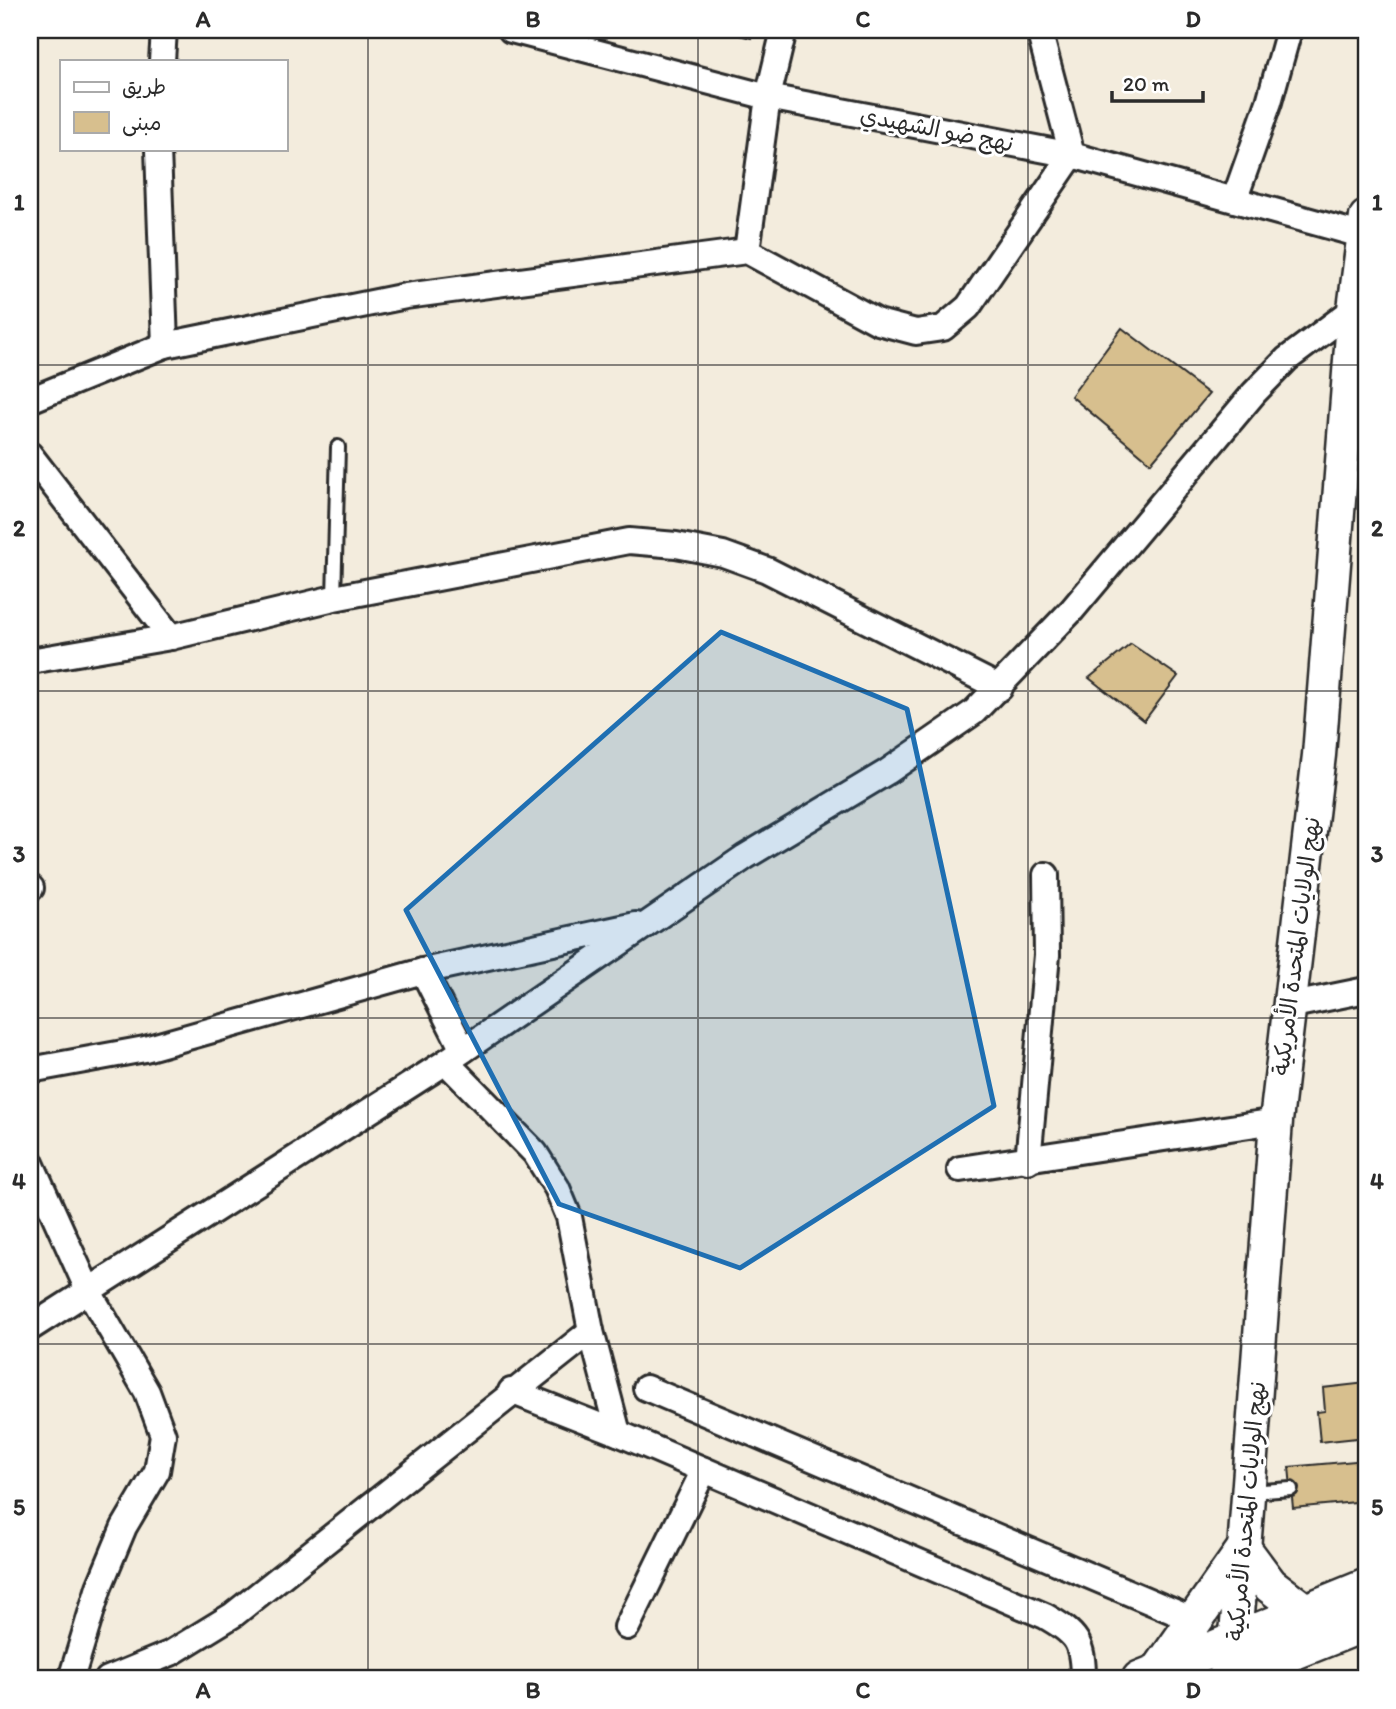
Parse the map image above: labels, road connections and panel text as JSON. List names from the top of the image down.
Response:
{
  "streets": {
    "street": ["نهج ضو الشهيدي", "نهج الولايات المتحدة الأمريكية"]
  },
  "crossings": [
    ["نهج ضو الشهيدي", "نهج الولايات المتحدة الأمريكية"]
  ],
  "legend": ["طريق", "مبنى"],
  "scale_bar": "20 m",
  "grid": {
    "columns": [
      "A",
      "B",
      "C",
      "D"
    ],
    "rows": [
      "1",
      "2",
      "3",
      "4",
      "5"
    ]
  }
}
